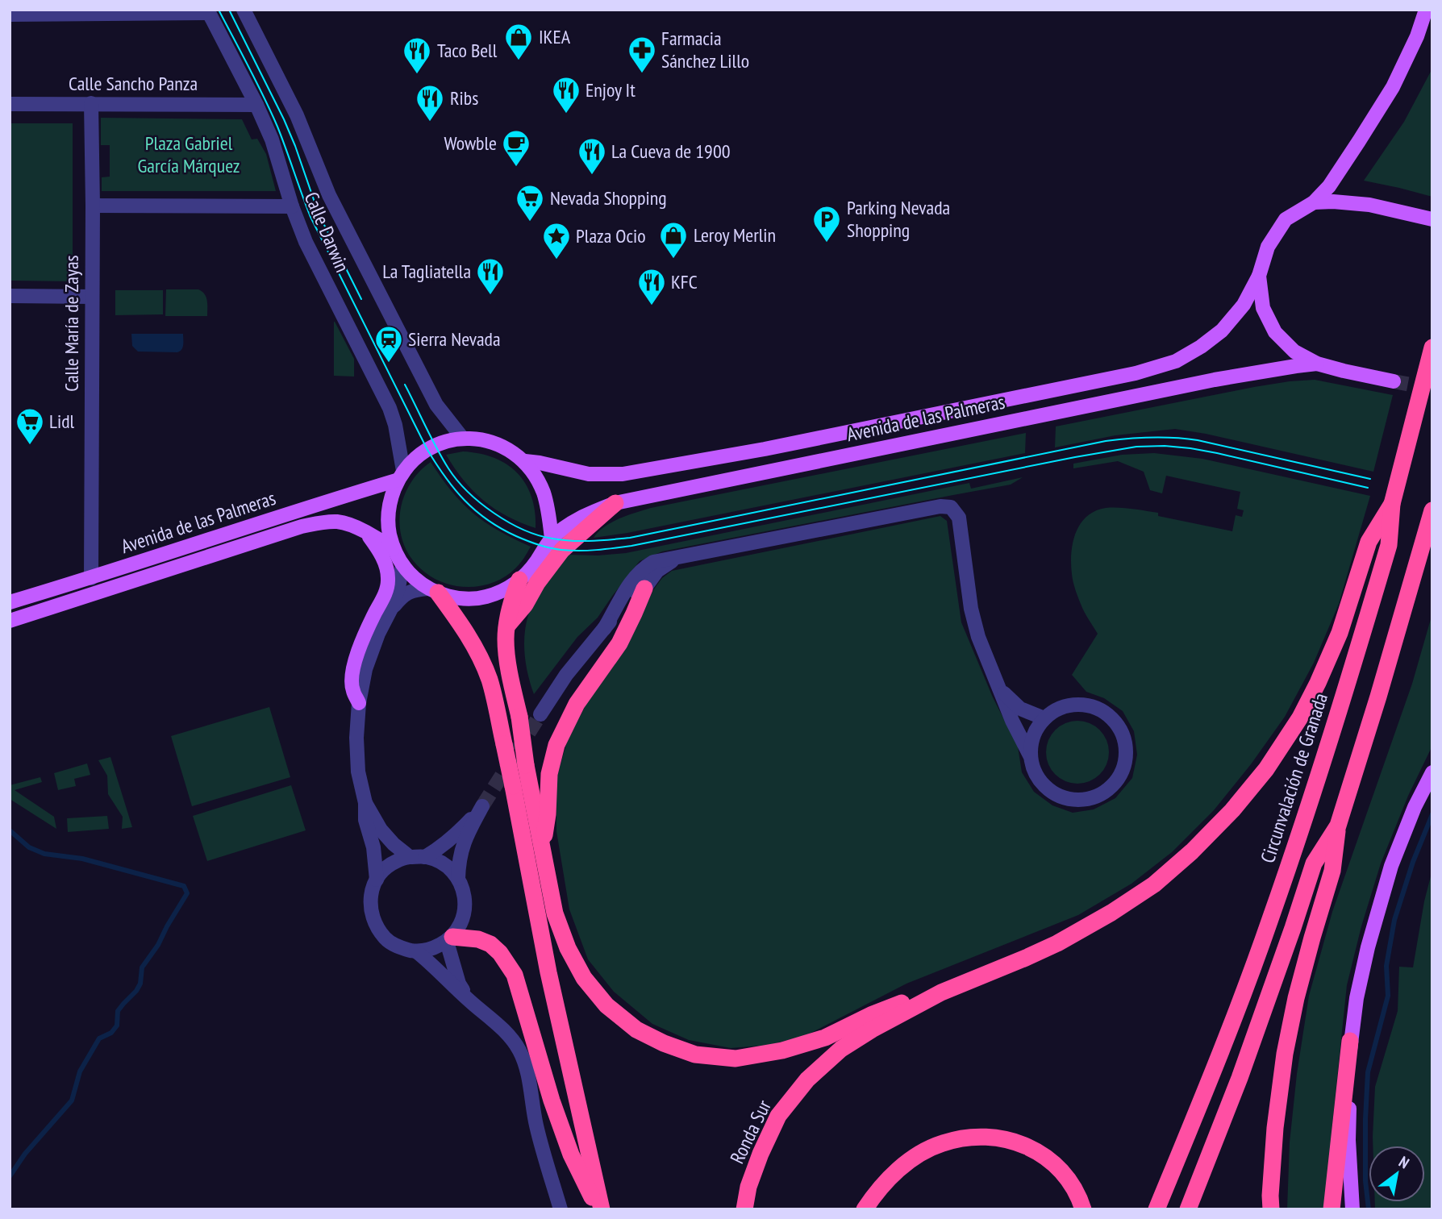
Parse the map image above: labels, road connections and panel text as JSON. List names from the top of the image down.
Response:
{
  "streets": {
    "highway": ["Circunvalación de Granada", "Ronda Sur"],
    "main road": ["Avenida de las Palmeras"],
    "street": ["Calle Sancho Panza", "Calle Darwin", "Calle María de Zayas"]
  },
  "crossings": [
    ["Calle Sancho Panza", "Calle Darwin"],
    ["Calle Sancho Panza", "Calle María de Zayas"],
    ["Calle Darwin", "Avenida de las Palmeras"],
    ["Calle María de Zayas", "Avenida de las Palmeras"]
  ],
  "parks": ["Plaza Gabriel García Márquez"],
  "places": {
    "shop": ["IKEA", "Leroy Merlin"],
    "pharmacy": ["Farmacia Sánchez Lillo"],
    "restaurant": [
      "Taco Bell",
      "Enjoy It",
      "Ribs",
      "La Cueva de 1900",
      "La Tagliatella",
      "KFC"
    ],
    "cafe": ["Wowble"],
    "supermarket": ["Nevada Shopping", "Lidl"],
    "parking": ["Parking Nevada Shopping"],
    "place": ["Plaza Ocio"],
    "station": ["Sierra Nevada"]
  },
  "north": "top right"
}
